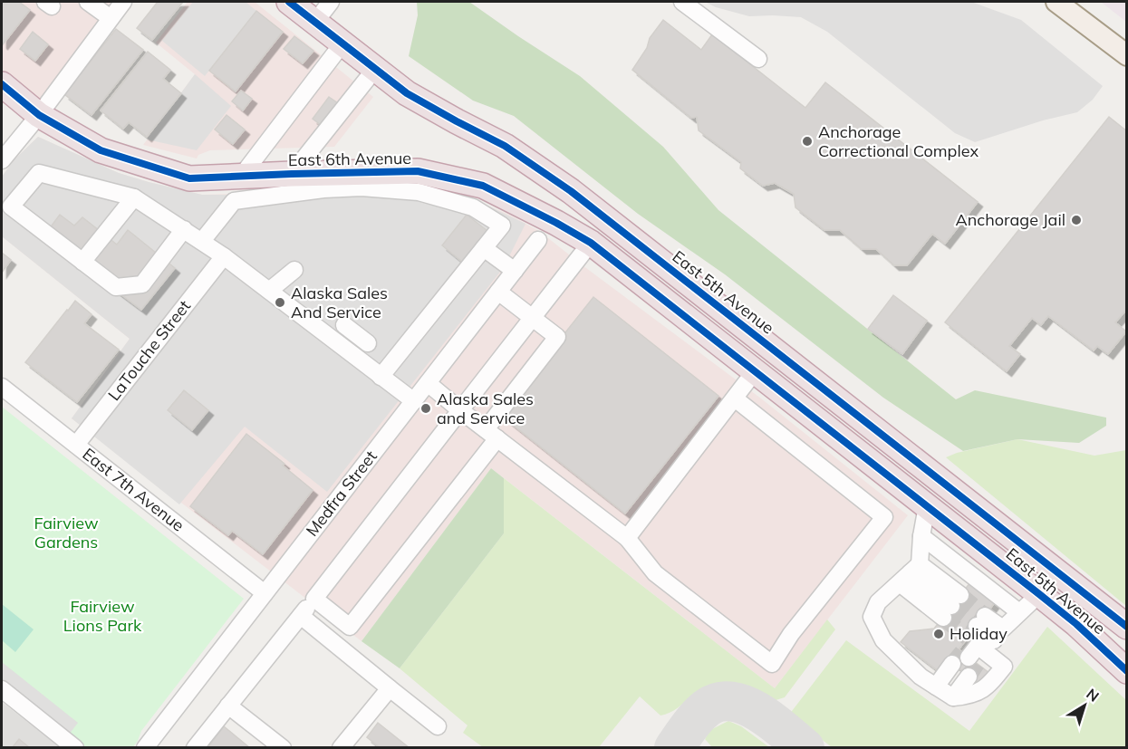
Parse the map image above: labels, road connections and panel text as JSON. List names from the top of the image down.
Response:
{
  "streets": {
    "highway": ["East 6th Avenue", "East 5th Avenue"],
    "street": ["LaTouche Street", "East 7th Avenue", "Medfra Street"]
  },
  "crossings": [
    ["East 6th Avenue", "East 5th Avenue"],
    ["LaTouche Street", "East 7th Avenue"],
    ["East 7th Avenue", "Medfra Street"]
  ],
  "parks": ["Fairview Gardens", "Fairview Lions Park"],
  "places": [
    "Anchorage Correctional Complex",
    "Anchorage Jail",
    "Alaska Sales And Service",
    "Alaska Sales and Service",
    "Holiday"
  ],
  "north": "top right"
}
